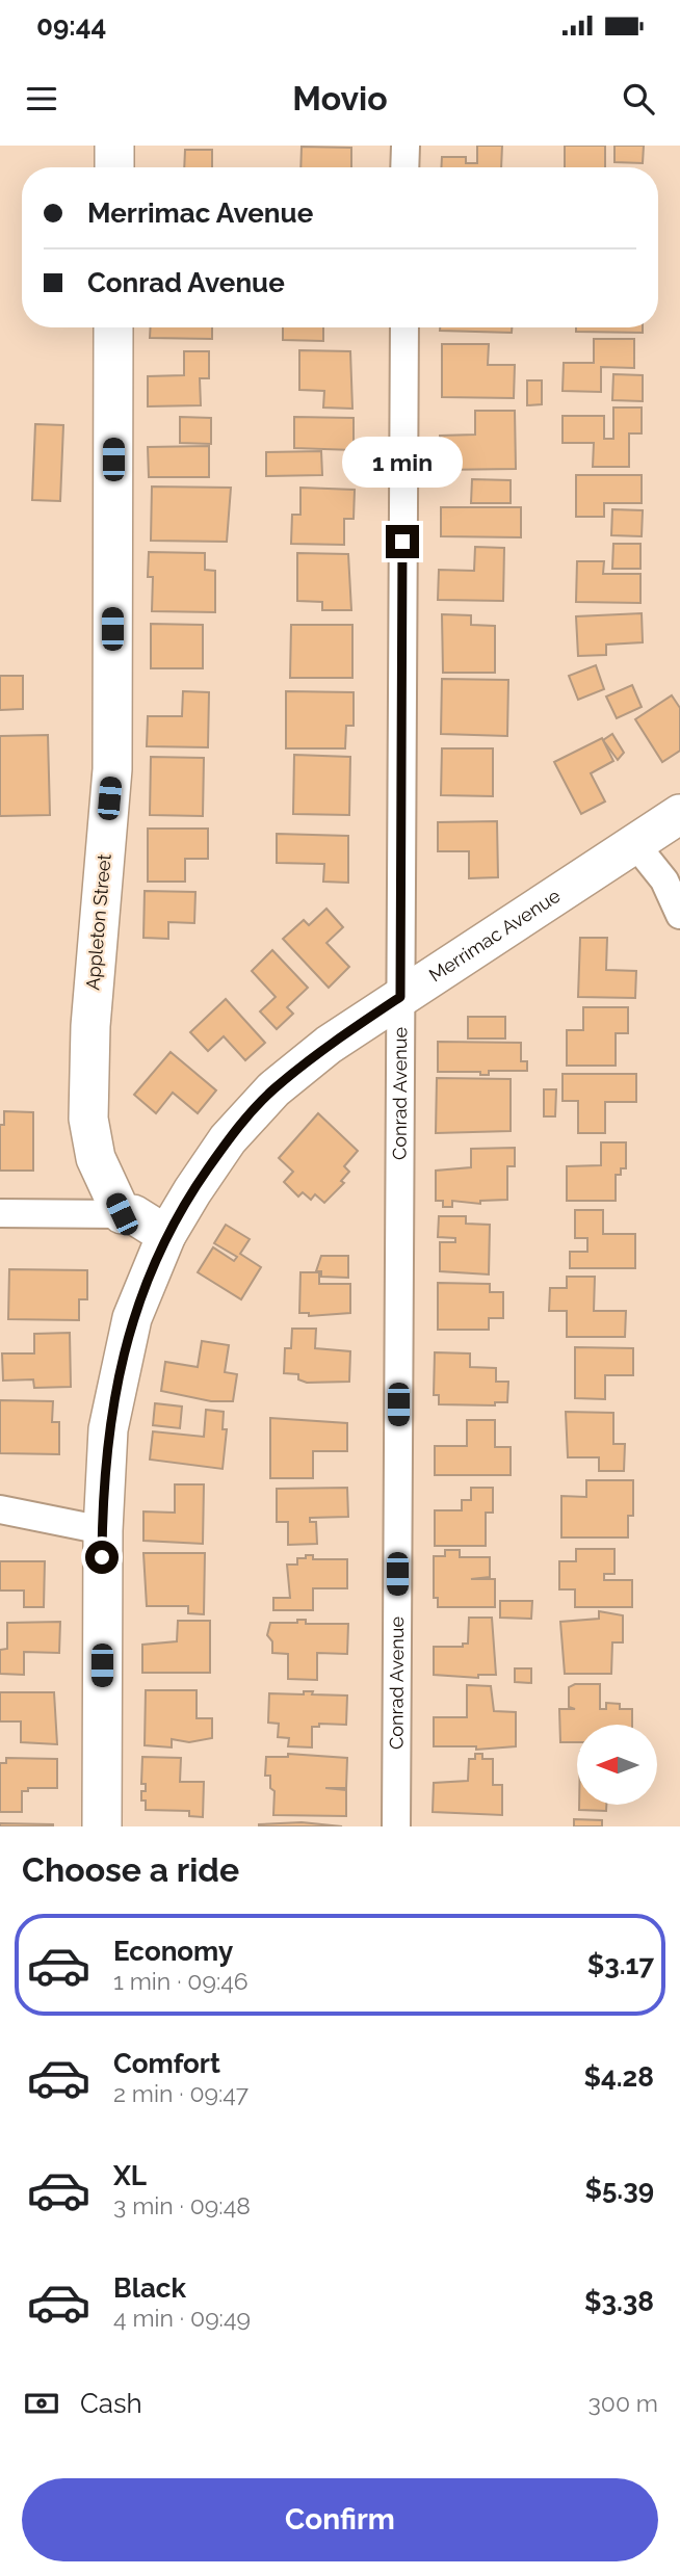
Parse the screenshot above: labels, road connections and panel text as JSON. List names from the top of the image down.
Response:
{
  "streets": {
    "street": ["Appleton Street", "Merrimac Avenue", "Conrad Avenue"]
  },
  "crossings": [
    ["Merrimac Avenue", "Conrad Avenue"]
  ],
  "north": "left",
  "page": {
    "status": "09:44",
    "header": "Movio",
    "banner": ["Merrimac Avenue", "Conrad Avenue"],
    "bubble": "1 min",
    "heading": "Choose a ride",
    "list": [
      {
        "name": "Economy",
        "note": "1 min · 09:46",
        "value": "$3.17"
      },
      {
        "name": "Comfort",
        "note": "2 min · 09:47",
        "value": "$4.28"
      },
      {
        "name": "XL",
        "note": "3 min · 09:48",
        "value": "$5.39"
      },
      {
        "name": "Black",
        "note": "4 min · 09:49",
        "value": "$3.38"
      }
    ],
    "pay": ["Cash", "300 m"],
    "buttons": "Confirm"
  }
}
